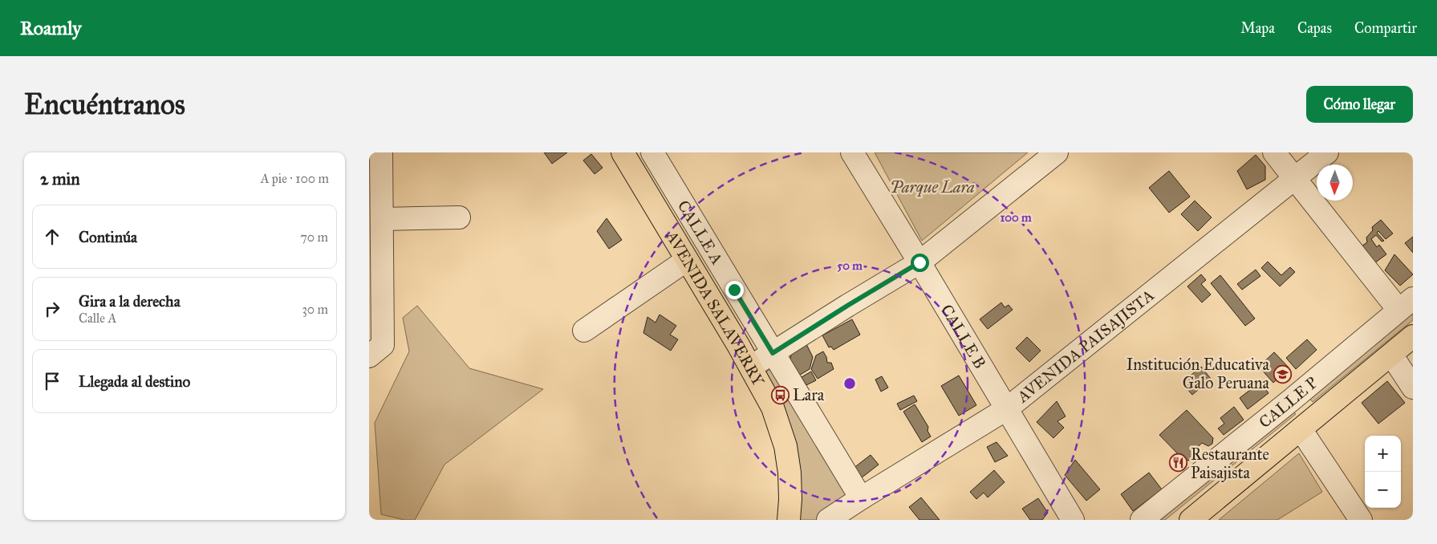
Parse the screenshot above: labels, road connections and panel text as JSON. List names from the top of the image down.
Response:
{
  "streets": {
    "main road": ["AVENIDA SALAVERRY"],
    "street": [
      "CALLE A",
      "CALLE B",
      "AVENIDA PAISAJISTA",
      "CALLE P"
    ]
  },
  "crossings": [
    ["CALLE A", "AVENIDA PAISAJISTA"],
    ["CALLE B", "AVENIDA PAISAJISTA"]
  ],
  "parks": ["Parque Lara"],
  "places": {
    "school or university": ["Institución Educativa Galo Peruana"],
    "bus stop": ["Lara"],
    "restaurant": ["Restaurante Paisajista"]
  },
  "north": "bottom",
  "page": {
    "header": "Roamly",
    "nav": ["Mapa", "Capas", "Compartir"],
    "buttons": "Cómo llegar",
    "title": "Encuéntranos",
    "heading": ["2 min", "A pie · 100 m"],
    "list": [
      ["Continúa", "70 m"],
      ["Gira a la derecha", "Calle A", "30 m"],
      "Llegada al destino"
    ],
    "map_buttons": ["+", "−"]
  },
  "rings": ["100 m", "50 m"]
}
